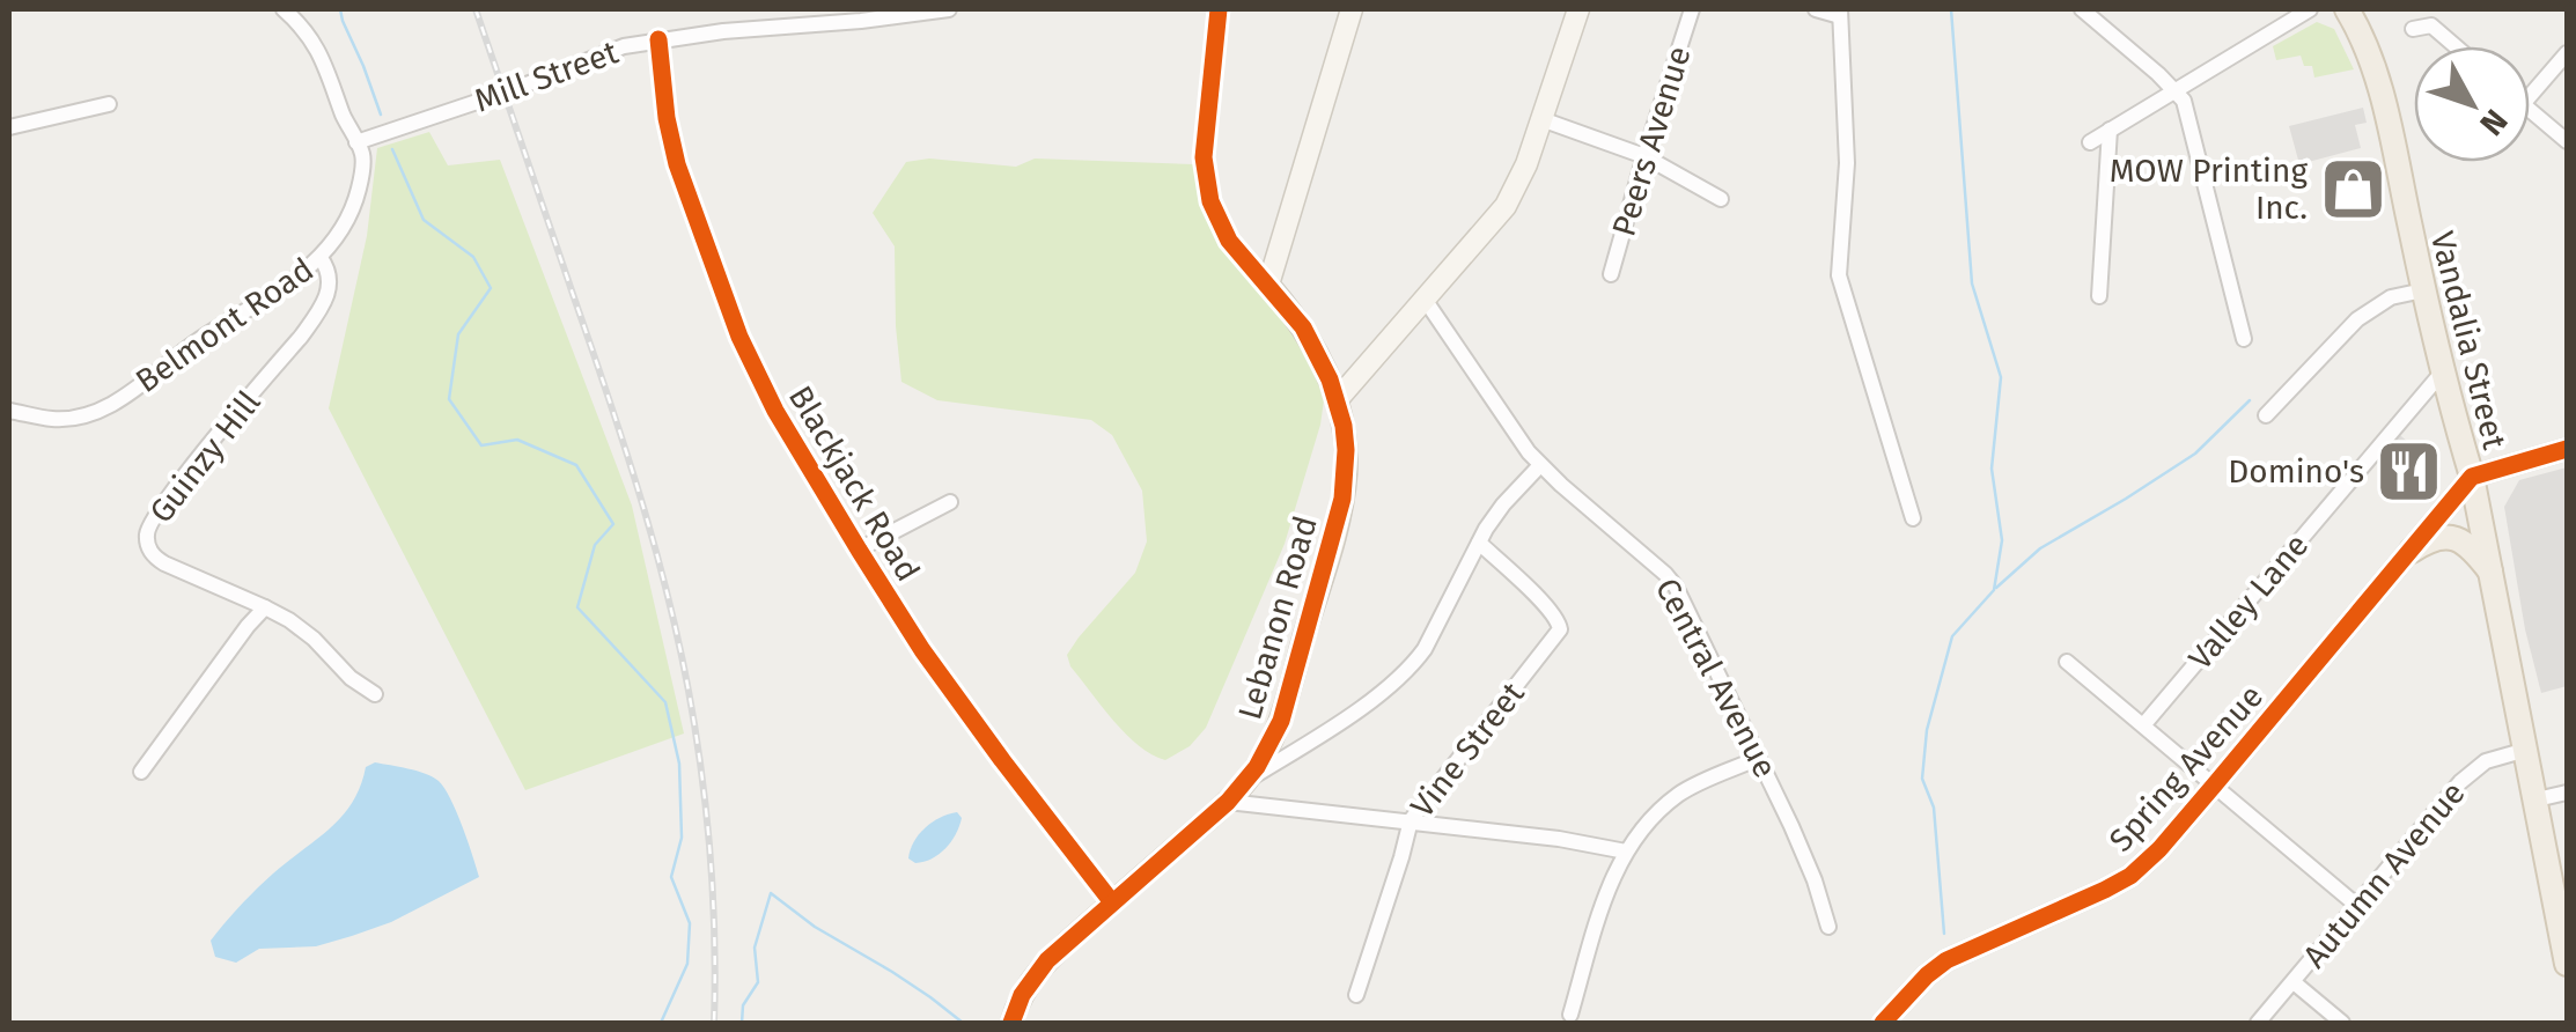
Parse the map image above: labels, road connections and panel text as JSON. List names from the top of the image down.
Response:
{
  "streets": {
    "main road": ["Vandalia Street"],
    "street": [
      "Mill Street",
      "Peers Avenue",
      "Belmont Road",
      "Guinzy Hill",
      "Blackjack Road",
      "Valley Lane",
      "Lebanon Road",
      "Central Avenue",
      "Vine Street",
      "Spring Avenue",
      "Autumn Avenue"
    ]
  },
  "crossings": [
    ["Mill Street", "Belmont Road"],
    ["Mill Street", "Blackjack Road"],
    ["Belmont Road", "Guinzy Hill"],
    ["Vandalia Street", "Valley Lane"],
    ["Vandalia Street", "Spring Avenue"],
    ["Vandalia Street", "Autumn Avenue"],
    ["Blackjack Road", "Lebanon Road"]
  ],
  "places": {
    "shop": ["MOW Printing Inc."],
    "restaurant": ["Domino's"]
  },
  "north": "bottom right"
}
